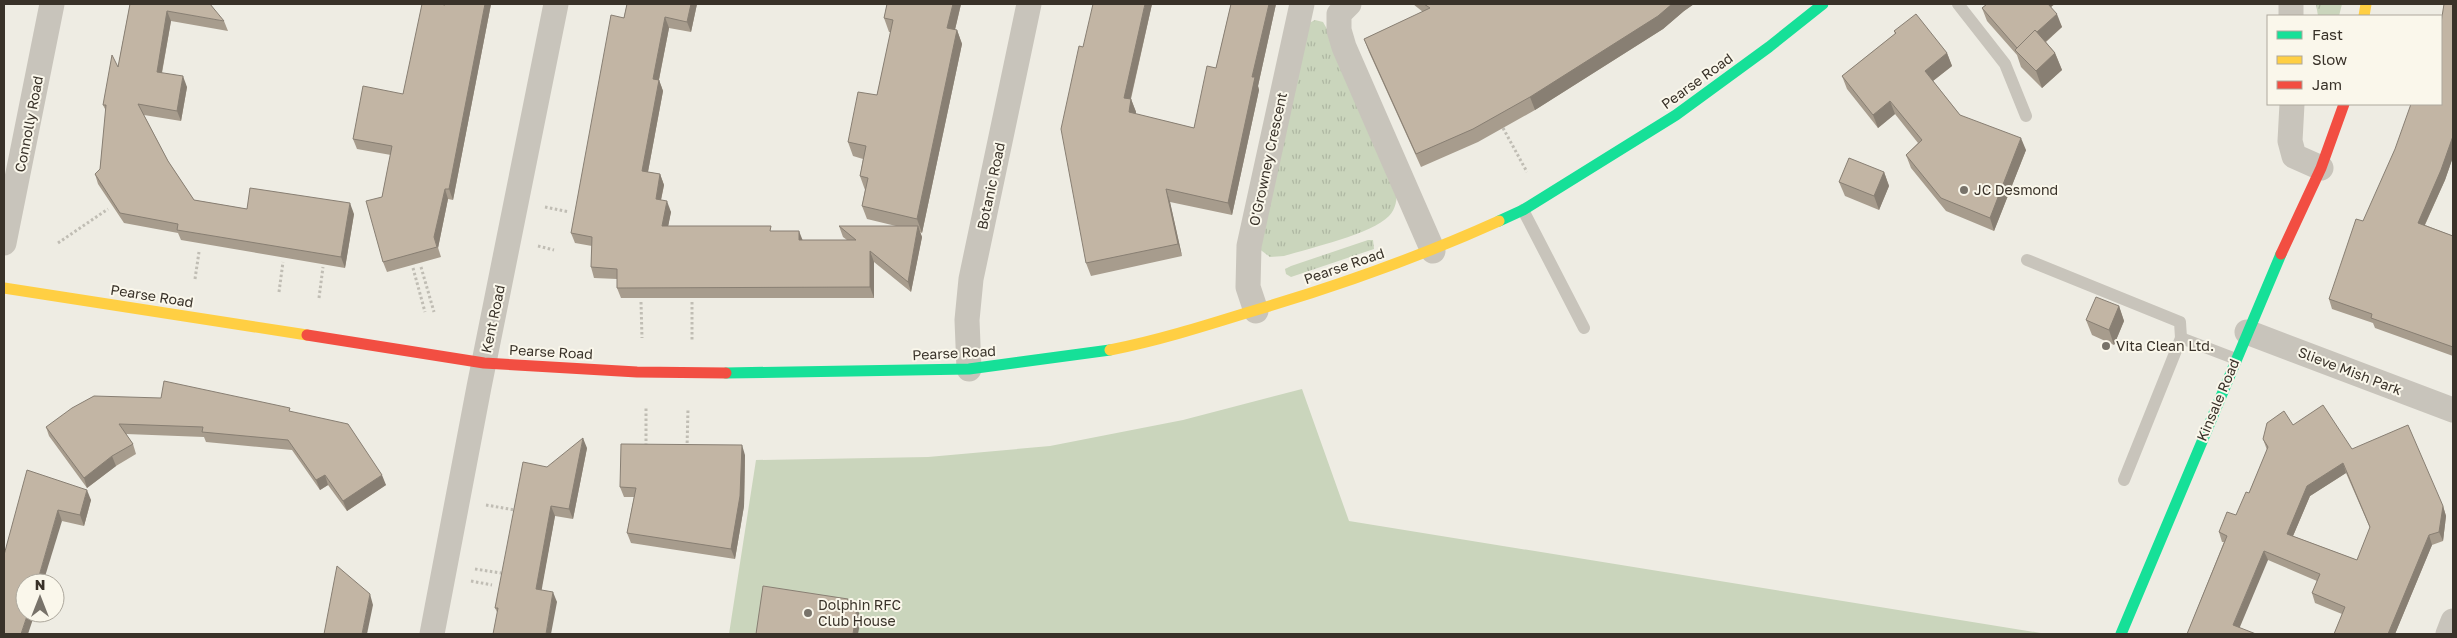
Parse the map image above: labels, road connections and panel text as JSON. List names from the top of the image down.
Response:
{
  "streets": {
    "street": [
      "Pearse Road",
      "Connolly Road",
      "O'Growney Crescent",
      "Botanic Road",
      "Kent Road",
      "Slieve Mish Park",
      "Kinsale Road"
    ]
  },
  "crossings": [
    ["Pearse Road", "O'Growney Crescent"],
    ["Pearse Road", "Botanic Road"],
    ["Pearse Road", "Kent Road"],
    ["Slieve Mish Park", "Kinsale Road"]
  ],
  "places": ["JC Desmond", "Vita Clean Ltd.", "Dolphin RFC Club House"],
  "legend": ["Fast", "Slow", "Jam"],
  "north": "top"
}
